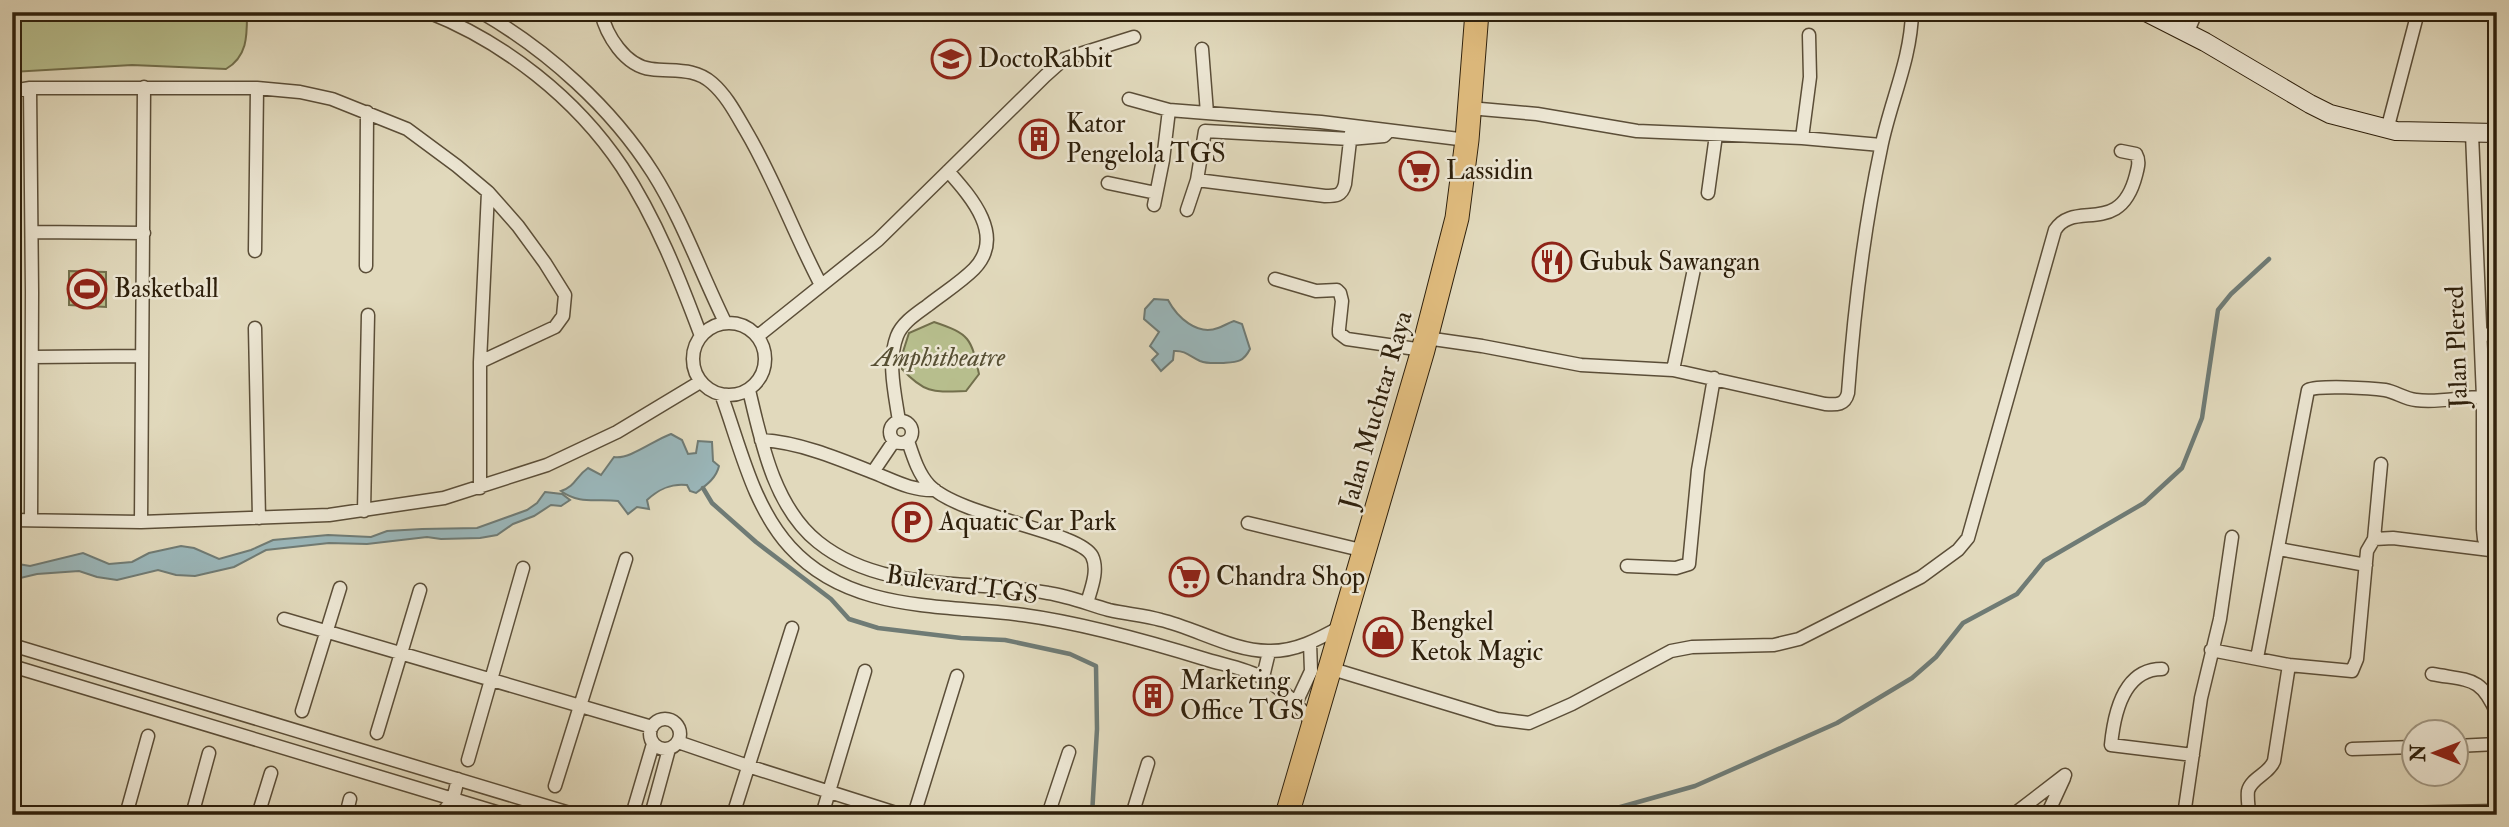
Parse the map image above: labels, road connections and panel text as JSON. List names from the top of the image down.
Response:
{
  "streets": {
    "highway": ["Jalan Muchtar Raya"],
    "street": ["Jalan Plered", "Bulevard TGS"]
  },
  "crossings": [
    ["Jalan Muchtar Raya", "Bulevard TGS"]
  ],
  "parks": ["Amphitheatre"],
  "places": {
    "school or university": ["DoctoRabbit"],
    "building": ["Kator Pengelola TGS", "Marketing Office TGS"],
    "supermarket": ["Lassidin", "Chandra Shop"],
    "restaurant": ["Gubuk Sawangan"],
    "sports": ["Basketball"],
    "parking": ["Aquatic Car Park"],
    "shop": ["Bengkel Ketok Magic"]
  },
  "north": "left"
}
